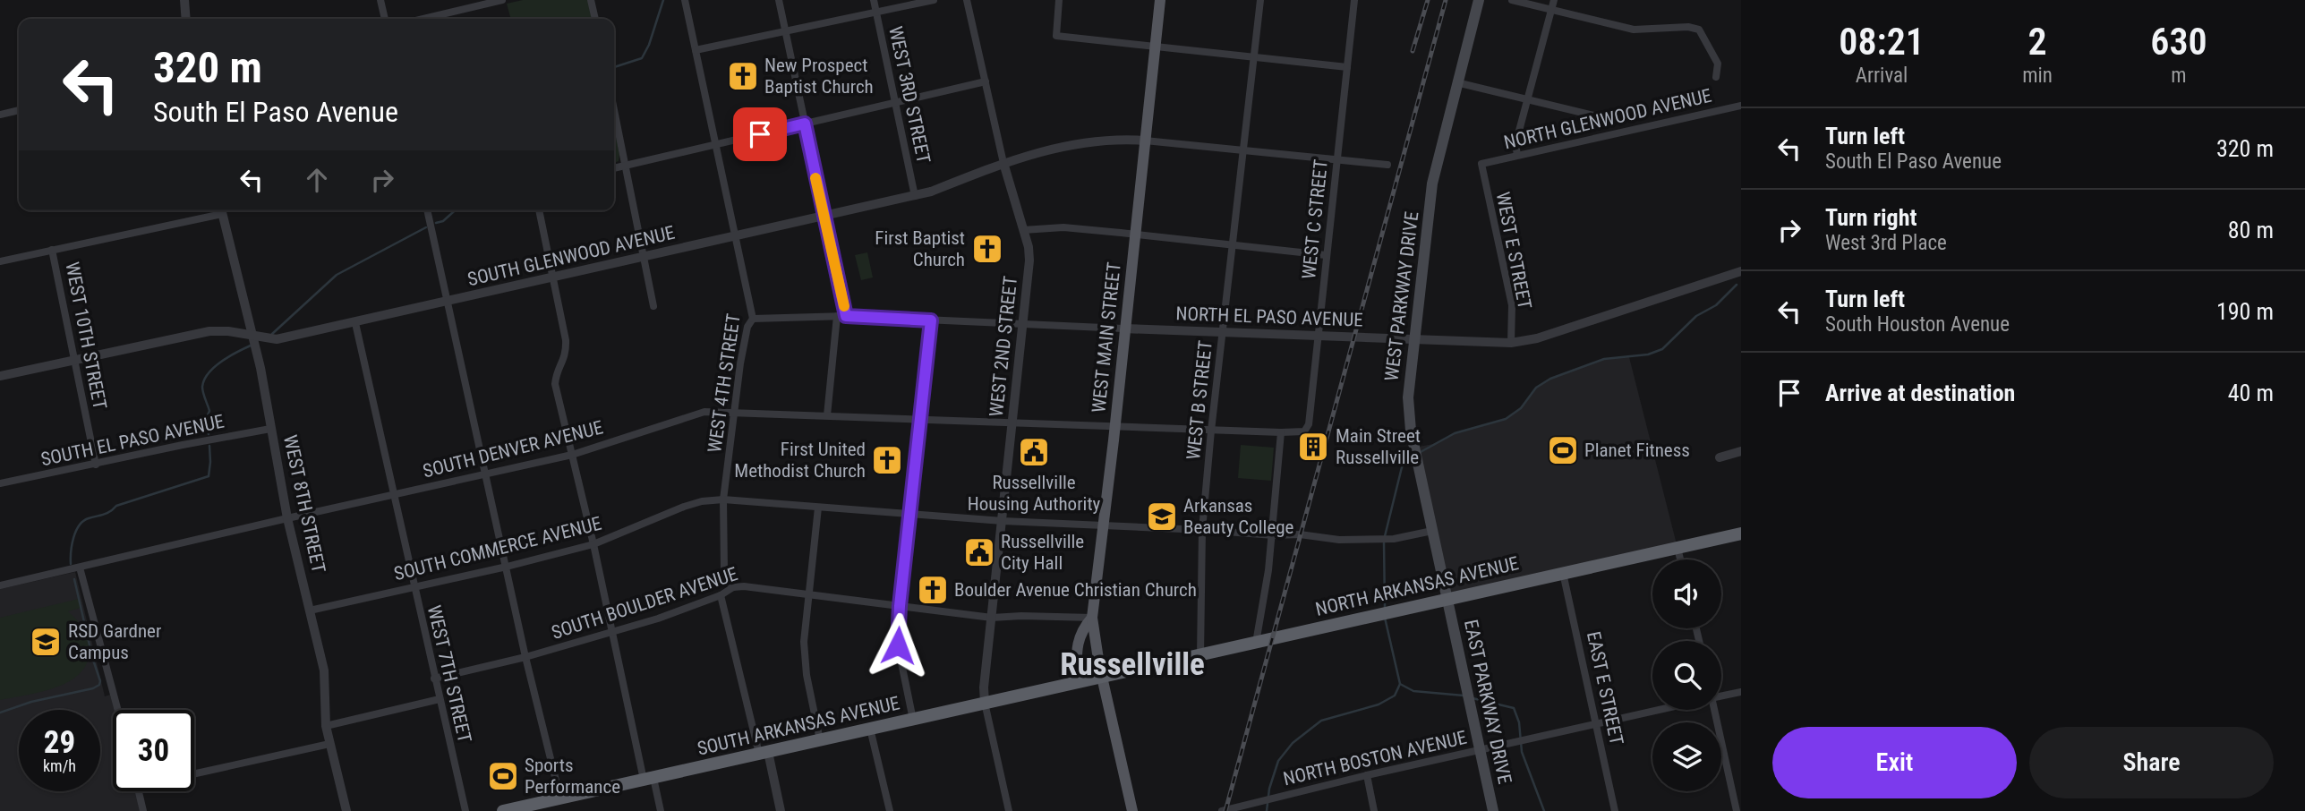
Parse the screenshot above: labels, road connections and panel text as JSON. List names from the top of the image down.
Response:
{
  "streets": {
    "highway": ["NORTH ARKANSAS AVENUE", "SOUTH ARKANSAS AVENUE"],
    "main road": ["WEST PARKWAY DRIVE", "WEST MAIN STREET", "EAST PARKWAY DRIVE"],
    "street": [
      "WEST 3RD STREET",
      "NORTH GLENWOOD AVENUE",
      "WEST C STREET",
      "WEST E STREET",
      "SOUTH GLENWOOD AVENUE",
      "NORTH EL PASO AVENUE",
      "WEST 10TH STREET",
      "WEST 2ND STREET",
      "WEST 4TH STREET",
      "WEST B STREET",
      "SOUTH EL PASO AVENUE",
      "SOUTH DENVER AVENUE",
      "WEST 8TH STREET",
      "SOUTH COMMERCE AVENUE",
      "SOUTH BOULDER AVENUE",
      "WEST 7TH STREET",
      "EAST E STREET",
      "NORTH BOSTON AVENUE"
    ]
  },
  "crossings": [
    ["WEST 3RD STREET", "SOUTH GLENWOOD AVENUE"],
    ["NORTH GLENWOOD AVENUE", "WEST E STREET"],
    ["WEST C STREET", "NORTH EL PASO AVENUE"],
    ["WEST C STREET", "SOUTH DENVER AVENUE"],
    ["WEST E STREET", "NORTH EL PASO AVENUE"],
    ["SOUTH GLENWOOD AVENUE", "WEST 10TH STREET"],
    ["SOUTH GLENWOOD AVENUE", "WEST MAIN STREET"],
    ["SOUTH GLENWOOD AVENUE", "WEST 2ND STREET"],
    ["SOUTH GLENWOOD AVENUE", "WEST 4TH STREET"],
    ["SOUTH GLENWOOD AVENUE", "WEST 8TH STREET"],
    ["SOUTH GLENWOOD AVENUE", "WEST 7TH STREET"],
    ["WEST PARKWAY DRIVE", "NORTH EL PASO AVENUE"],
    ["WEST PARKWAY DRIVE", "SOUTH COMMERCE AVENUE"],
    ["WEST PARKWAY DRIVE", "NORTH ARKANSAS AVENUE"],
    ["WEST PARKWAY DRIVE", "EAST PARKWAY DRIVE"],
    ["NORTH EL PASO AVENUE", "WEST MAIN STREET"],
    ["NORTH EL PASO AVENUE", "WEST B STREET"],
    ["WEST 10TH STREET", "SOUTH EL PASO AVENUE"],
    ["WEST MAIN STREET", "SOUTH DENVER AVENUE"],
    ["WEST MAIN STREET", "SOUTH COMMERCE AVENUE"],
    ["WEST MAIN STREET", "NORTH ARKANSAS AVENUE"],
    ["WEST MAIN STREET", "SOUTH BOULDER AVENUE"],
    ["WEST MAIN STREET", "SOUTH ARKANSAS AVENUE"],
    ["WEST 2ND STREET", "SOUTH DENVER AVENUE"],
    ["WEST 2ND STREET", "SOUTH COMMERCE AVENUE"],
    ["WEST 2ND STREET", "SOUTH BOULDER AVENUE"],
    ["WEST 2ND STREET", "SOUTH ARKANSAS AVENUE"],
    ["WEST 4TH STREET", "SOUTH DENVER AVENUE"],
    ["WEST 4TH STREET", "SOUTH COMMERCE AVENUE"],
    ["WEST 4TH STREET", "SOUTH BOULDER AVENUE"],
    ["WEST B STREET", "SOUTH DENVER AVENUE"],
    ["WEST B STREET", "SOUTH COMMERCE AVENUE"],
    ["WEST B STREET", "NORTH ARKANSAS AVENUE"],
    ["SOUTH EL PASO AVENUE", "WEST 8TH STREET"],
    ["SOUTH DENVER AVENUE", "WEST 8TH STREET"],
    ["SOUTH DENVER AVENUE", "WEST 7TH STREET"],
    ["WEST 8TH STREET", "SOUTH COMMERCE AVENUE"],
    ["SOUTH COMMERCE AVENUE", "WEST 7TH STREET"],
    ["NORTH ARKANSAS AVENUE", "EAST E STREET"],
    ["NORTH ARKANSAS AVENUE", "EAST PARKWAY DRIVE"],
    ["NORTH ARKANSAS AVENUE", "SOUTH ARKANSAS AVENUE"],
    ["SOUTH BOULDER AVENUE", "WEST 7TH STREET"],
    ["EAST E STREET", "NORTH BOSTON AVENUE"],
    ["EAST PARKWAY DRIVE", "NORTH BOSTON AVENUE"]
  ],
  "districts": ["Russellville"],
  "places": {
    "church": [
      "New Prospect Baptist Church",
      "First Baptist Church",
      "First United Methodist Church",
      "Boulder Avenue Christian Church"
    ],
    "building": ["Main Street Russellville"],
    "sports": ["Planet Fitness", "Sports Performance"],
    "public building": ["Russellville Housing Authority", "Russellville City Hall"],
    "school or university": ["Arkansas Beauty College", "RSD Gardner Campus"]
  },
  "page": {
    "eta": [
      "08:21",
      "Arrival",
      "2",
      "min",
      "630",
      "m"
    ],
    "turn": ["320 m", "South El Paso Avenue"],
    "list": [
      {
        "name": "Turn left",
        "note": "South El Paso Avenue",
        "value": "320 m"
      },
      {
        "name": "Turn right",
        "note": "West 3rd Place",
        "value": "80 m"
      },
      {
        "name": "Turn left",
        "note": "South Houston Avenue",
        "value": "190 m"
      },
      {
        "name": "Arrive at destination",
        "value": "40 m"
      }
    ],
    "speed": "29 km/h",
    "limit": "30",
    "buttons": ["Exit", "Share"]
  }
}
